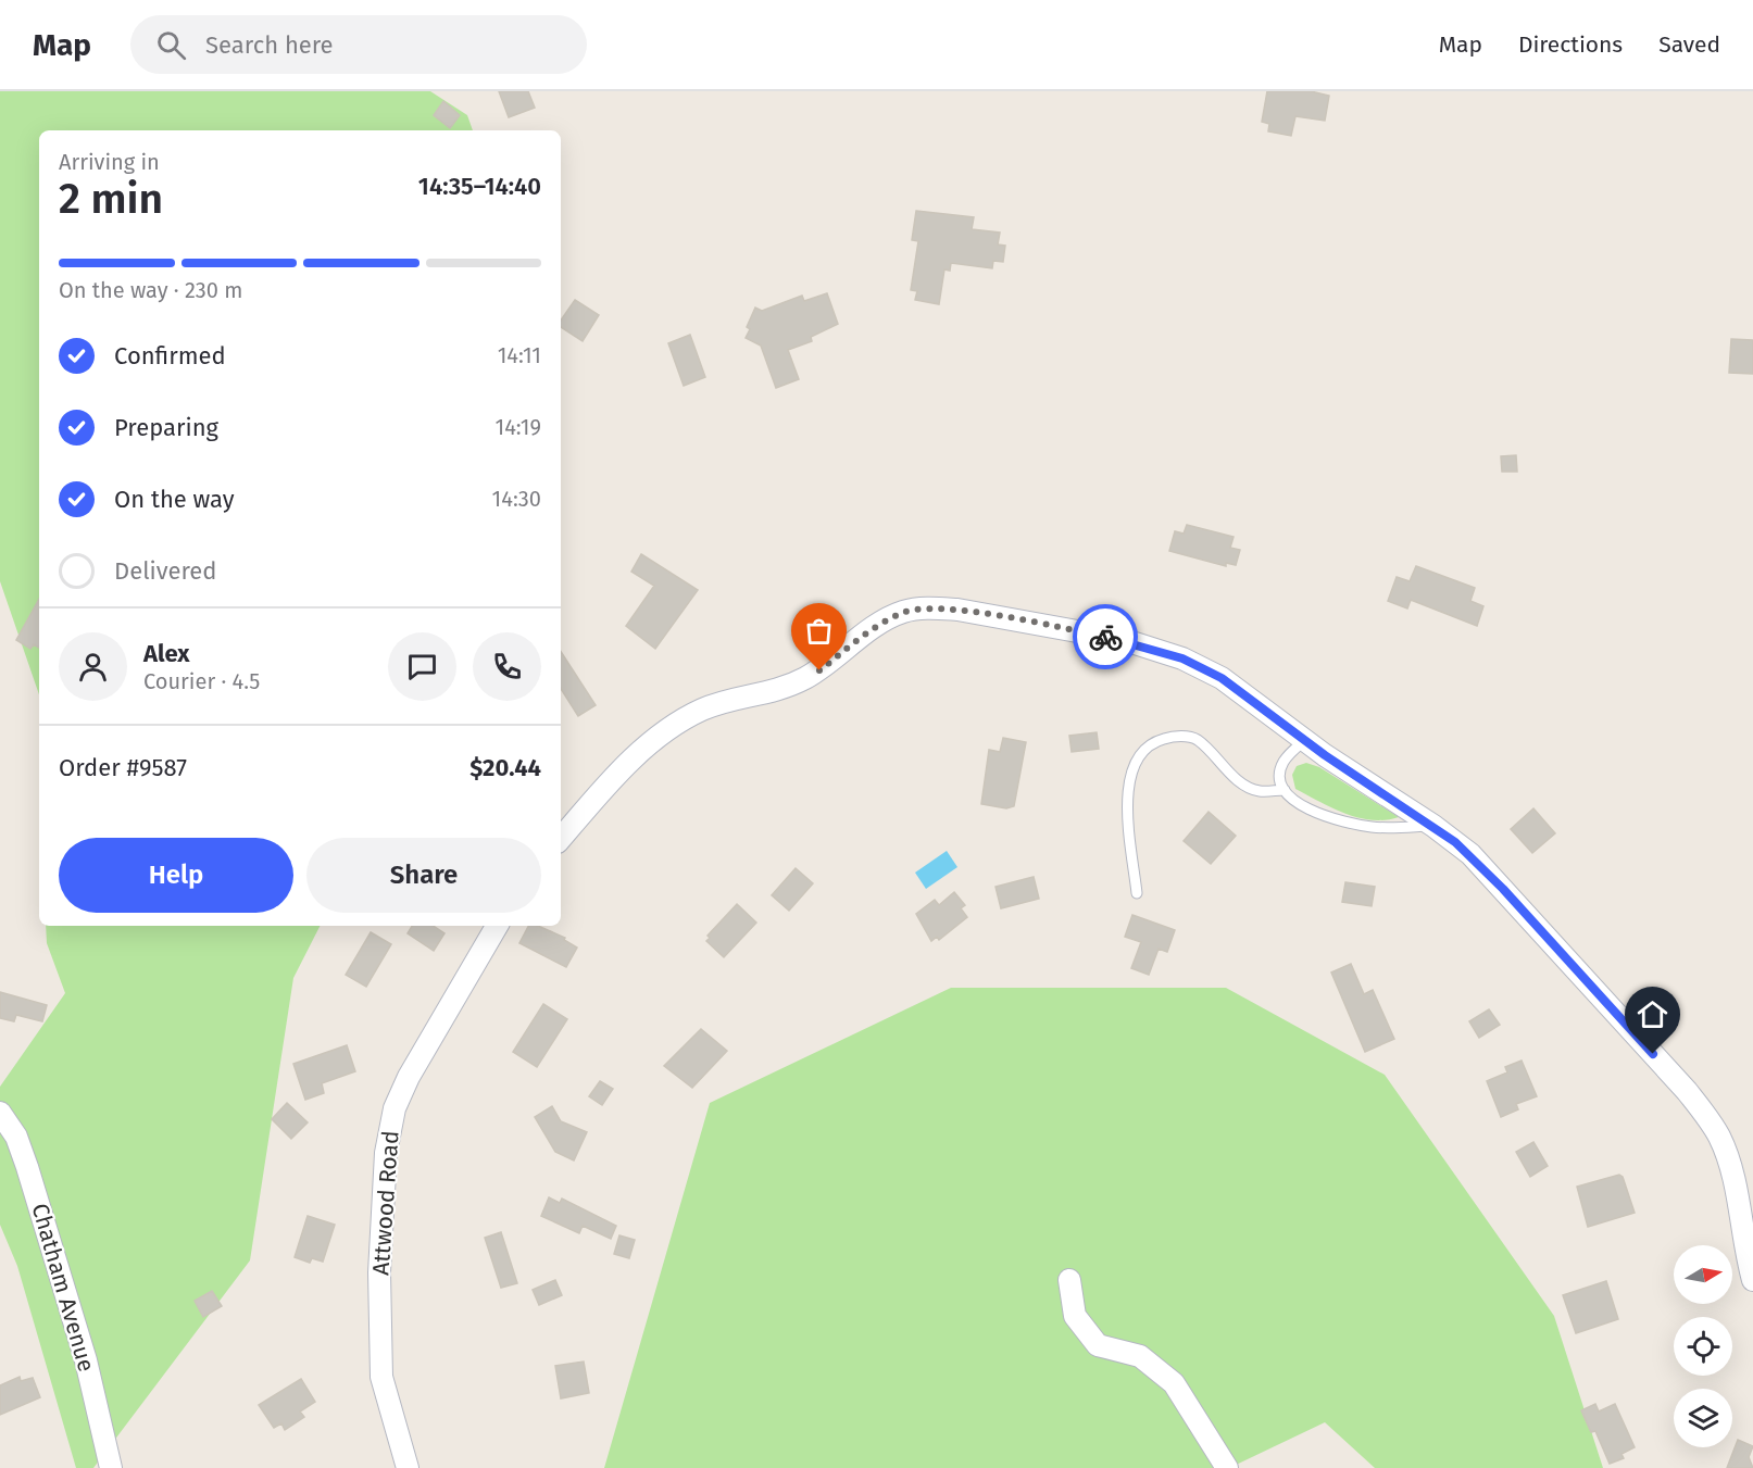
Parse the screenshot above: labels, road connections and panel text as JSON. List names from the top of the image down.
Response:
{
  "streets": {
    "street": ["Attwood Road", "Chatham Avenue"]
  },
  "north": "right",
  "page": {
    "header": "Map",
    "search": "Search here",
    "nav": ["Map", "Directions", "Saved"],
    "heading": ["2 min", "Arriving in", "14:35–14:40"],
    "panel": [
      "Alex",
      "Courier · 4.5",
      "Order #9587",
      "$20.44"
    ],
    "bar": "On the way · 230 m",
    "list": [
      ["Confirmed", "14:11"],
      ["Preparing", "14:19"],
      ["On the way", "14:30"],
      "Delivered"
    ],
    "buttons": ["Help", "Share"]
  }
}
